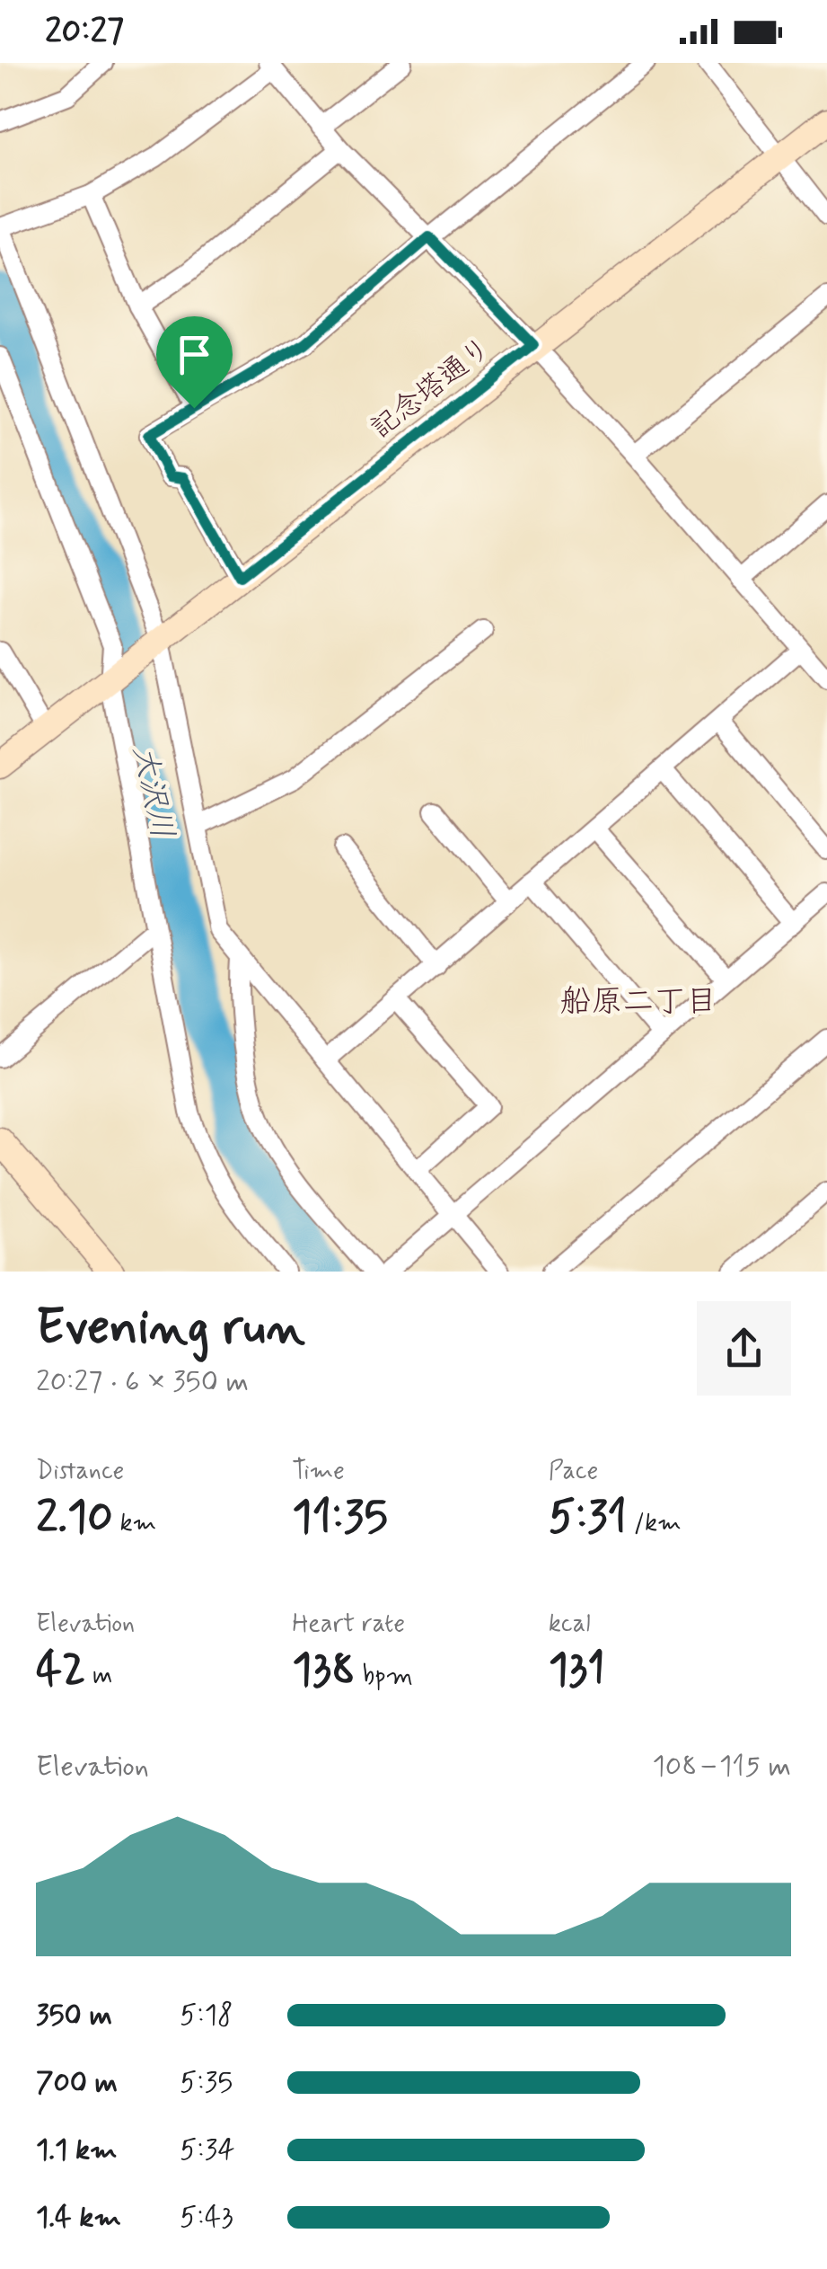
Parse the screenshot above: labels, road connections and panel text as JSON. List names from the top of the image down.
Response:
{
  "streets": {
    "street": ["記念塔通り"]
  },
  "districts": ["船原二丁目"],
  "water": ["大沢川"],
  "page": {
    "status": "20:27",
    "heading": ["Evening run", "20:27 · 6 × 350 m"],
    "stats": [
      ["Distance", "2.10 km"],
      ["Time", "11:35"],
      ["Pace", "5:31 /km"],
      ["Elevation", "42 m"],
      ["Heart rate", "138 bpm"],
      ["kcal", "131"]
    ],
    "chart": ["Elevation", "108–115 m"],
    "list": [
      {
        "name": "350 m",
        "note": "5:18"
      },
      {
        "name": "700 m",
        "note": "5:35"
      },
      {
        "name": "1.1 km",
        "note": "5:34"
      },
      {
        "name": "1.4 km",
        "note": "5:43"
      }
    ]
  }
}
